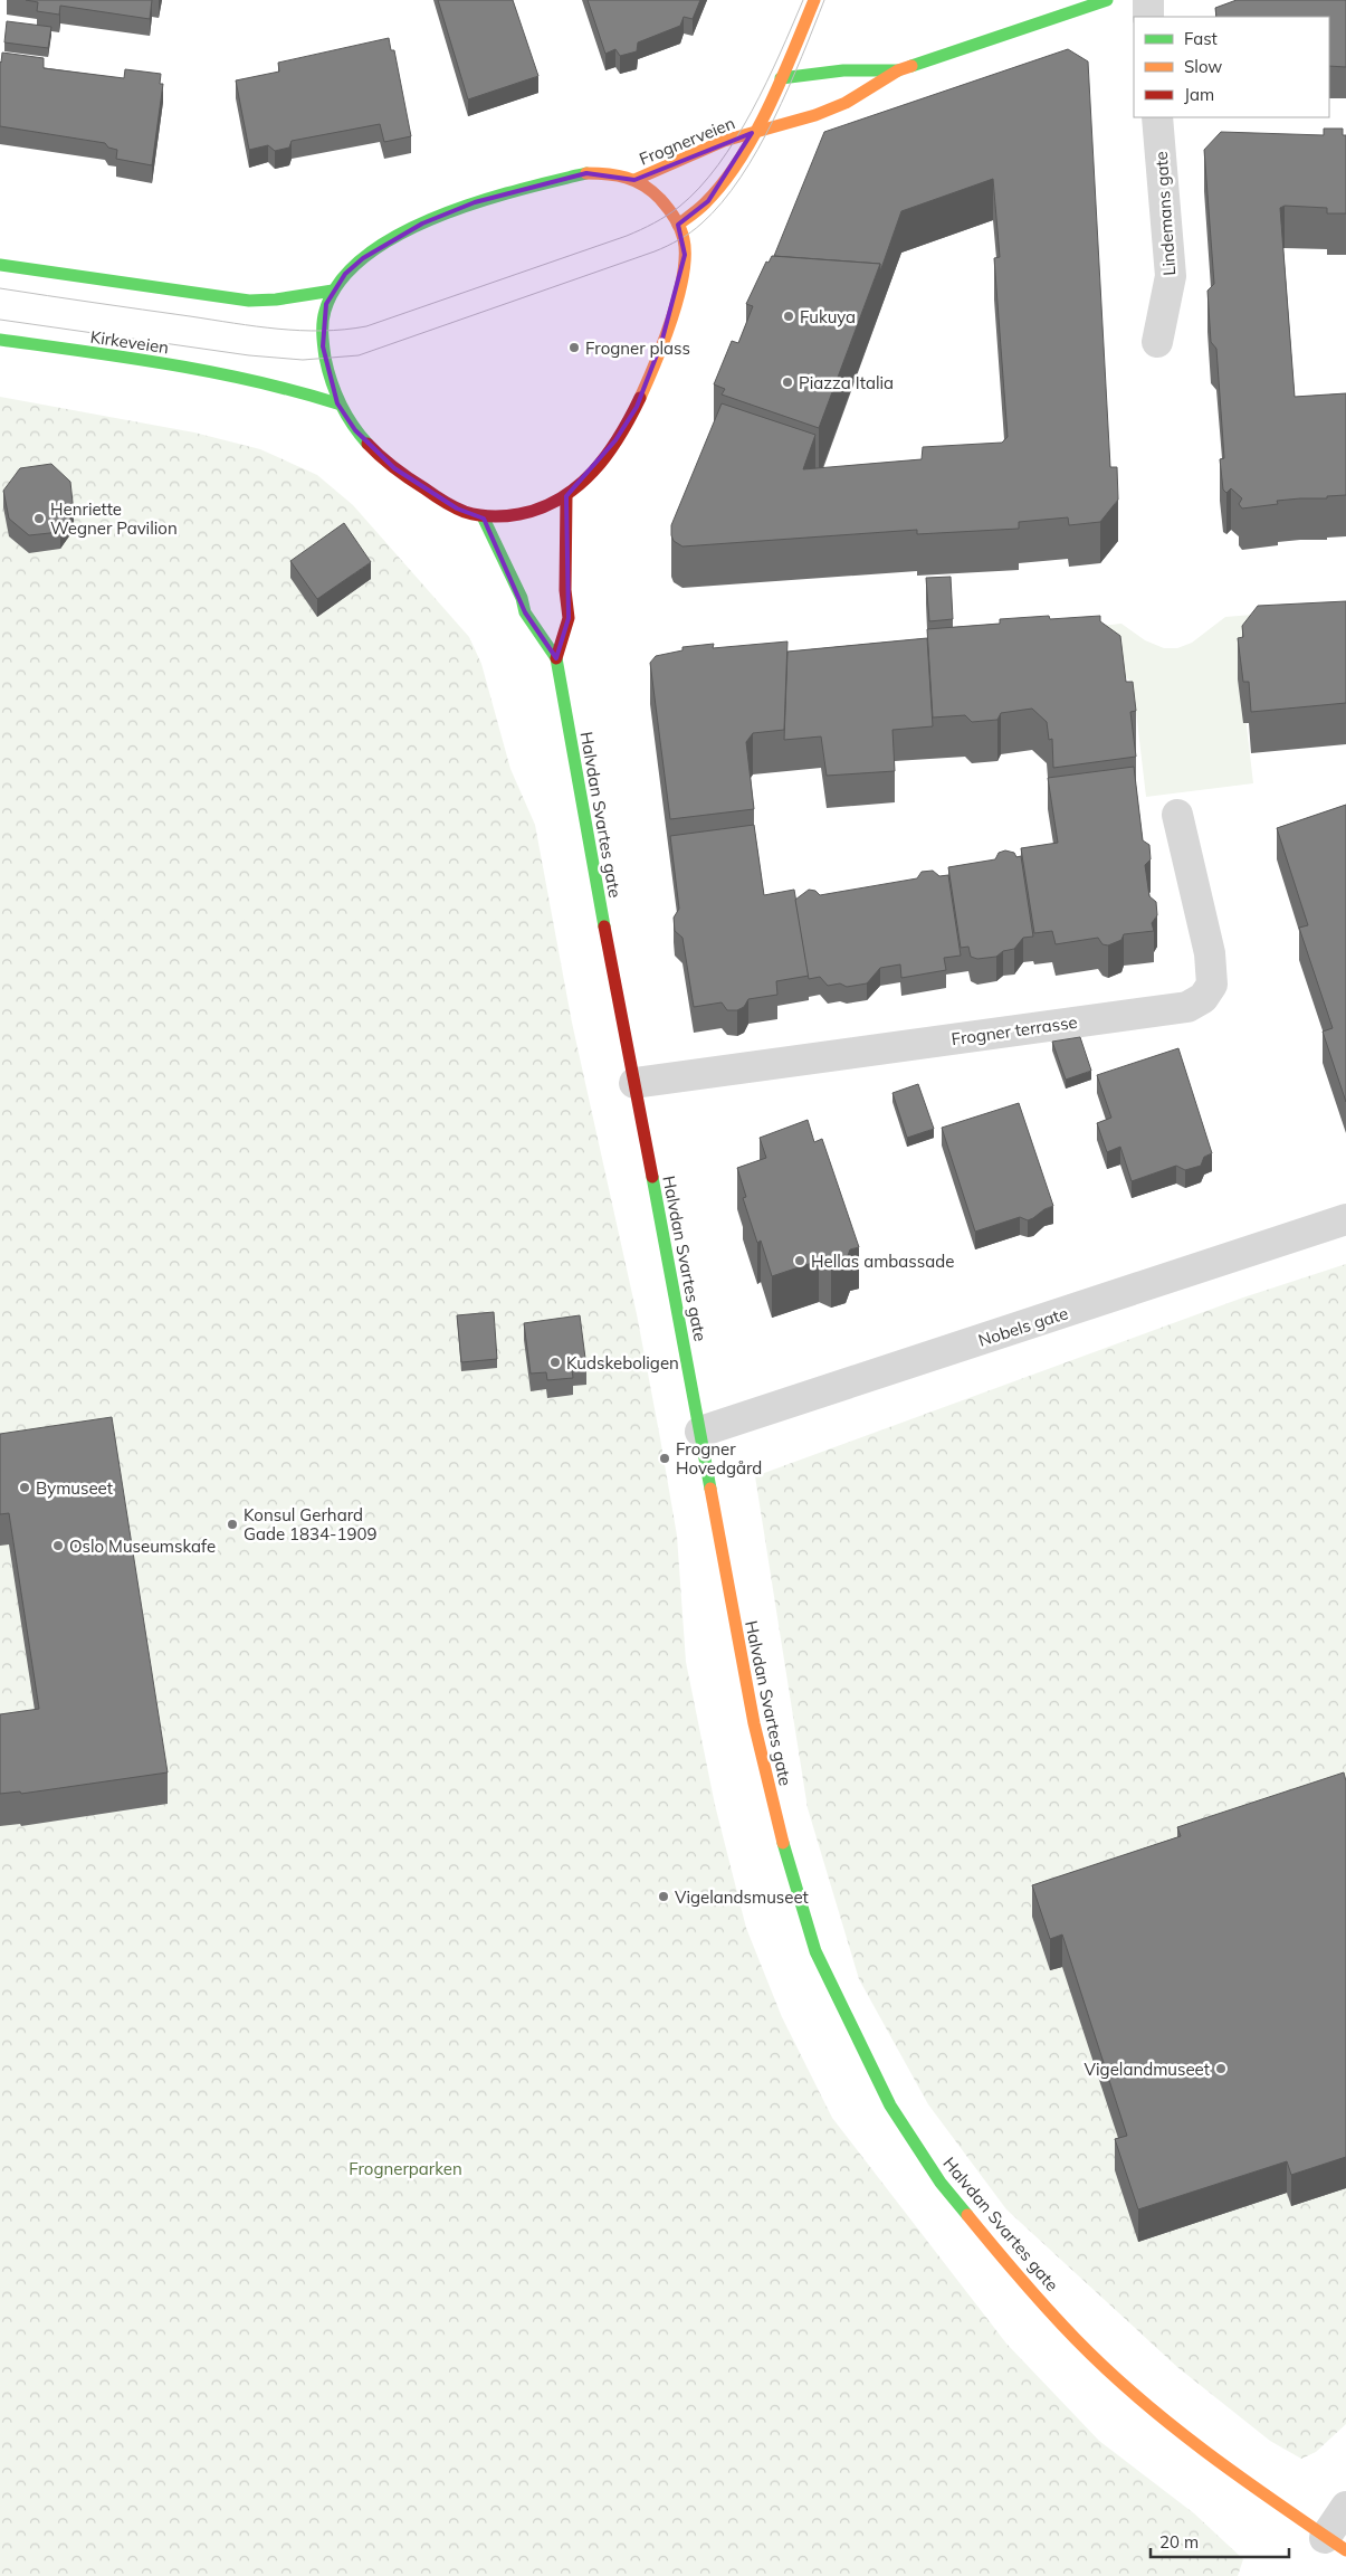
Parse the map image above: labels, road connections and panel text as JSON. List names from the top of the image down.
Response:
{
  "streets": {
    "main road": ["Frognerveien", "Kirkeveien", "Halvdan Svartes gate"],
    "street": ["Lindemans gate", "Frogner terrasse", "Nobels gate"]
  },
  "crossings": [
    ["Halvdan Svartes gate", "Frogner terrasse"],
    ["Halvdan Svartes gate", "Nobels gate"]
  ],
  "parks": ["Frognerparken"],
  "places": [
    "Fukuya",
    "Frogner plass",
    "Piazza Italia",
    "Henriette Wegner Pavilion",
    "Hellas ambassade",
    "Kudskeboligen",
    "Frogner Hovedgård",
    "Bymuseet",
    "Konsul Gerhard Gade 1834-1909",
    "Oslo Museumskafe",
    "Vigelandsmuseet",
    "Vigelandmuseet"
  ],
  "legend": ["Fast", "Slow", "Jam"],
  "scale_bar": "20 m"
}
